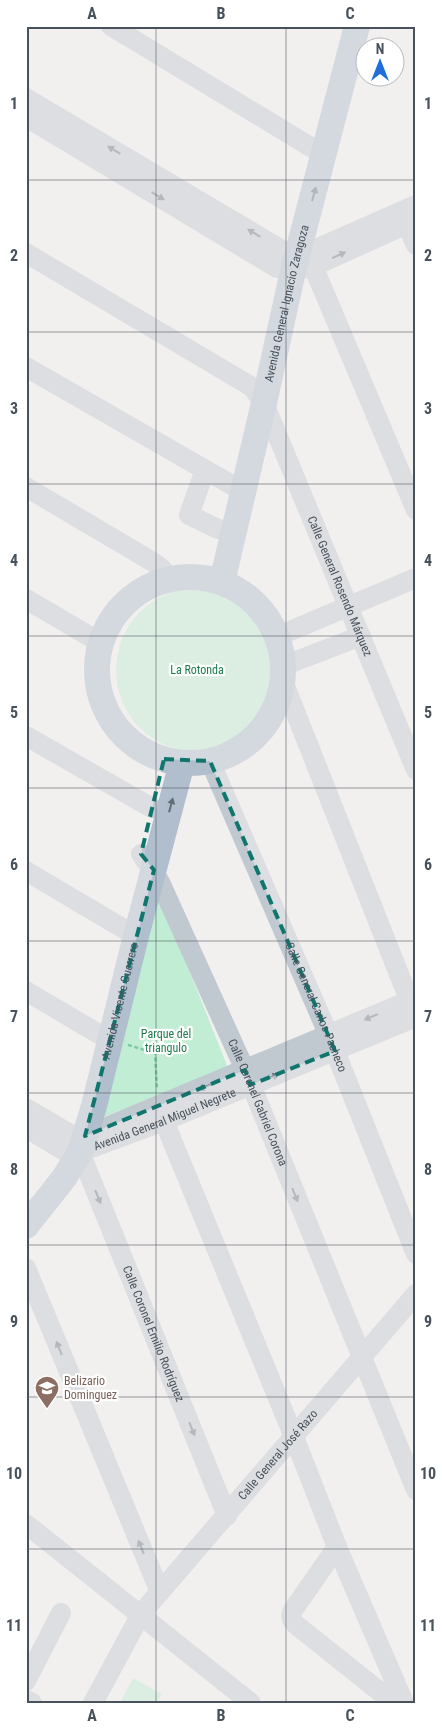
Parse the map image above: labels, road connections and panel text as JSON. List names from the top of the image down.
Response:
{
  "streets": {
    "main road": ["Avenida General Ignacio Zaragoza", "Avenida Vicente Guerrero"],
    "street": [
      "Calle General Rosendo Márquez",
      "Calle General Carlos Pacheco",
      "Calle Coronel Gabriel Corona",
      "Avenida General Miguel Negrete",
      "Calle Coronel Emilio Rodríguez",
      "Calle General José Razo"
    ]
  },
  "crossings": [
    ["Avenida General Ignacio Zaragoza", "Calle General Rosendo Márquez"],
    ["Avenida Vicente Guerrero", "Calle Coronel Gabriel Corona"],
    ["Avenida Vicente Guerrero", "Avenida General Miguel Negrete"],
    ["Avenida Vicente Guerrero", "Calle Coronel Emilio Rodríguez"],
    ["Calle General Carlos Pacheco", "Avenida General Miguel Negrete"],
    ["Calle Coronel Gabriel Corona", "Avenida General Miguel Negrete"],
    ["Calle Coronel Gabriel Corona", "Calle General José Razo"],
    ["Avenida General Miguel Negrete", "Calle Coronel Emilio Rodríguez"],
    ["Calle Coronel Emilio Rodríguez", "Calle General José Razo"]
  ],
  "parks": ["La Rotonda", "Parque del triangulo"],
  "places": {
    "school or university": ["Belizario Dominguez"]
  },
  "north": "top",
  "grid": {
    "columns": ["A", "B", "C"],
    "rows": [
      "1",
      "2",
      "3",
      "4",
      "5",
      "6",
      "7",
      "8",
      "9",
      "10",
      "11"
    ]
  }
}
